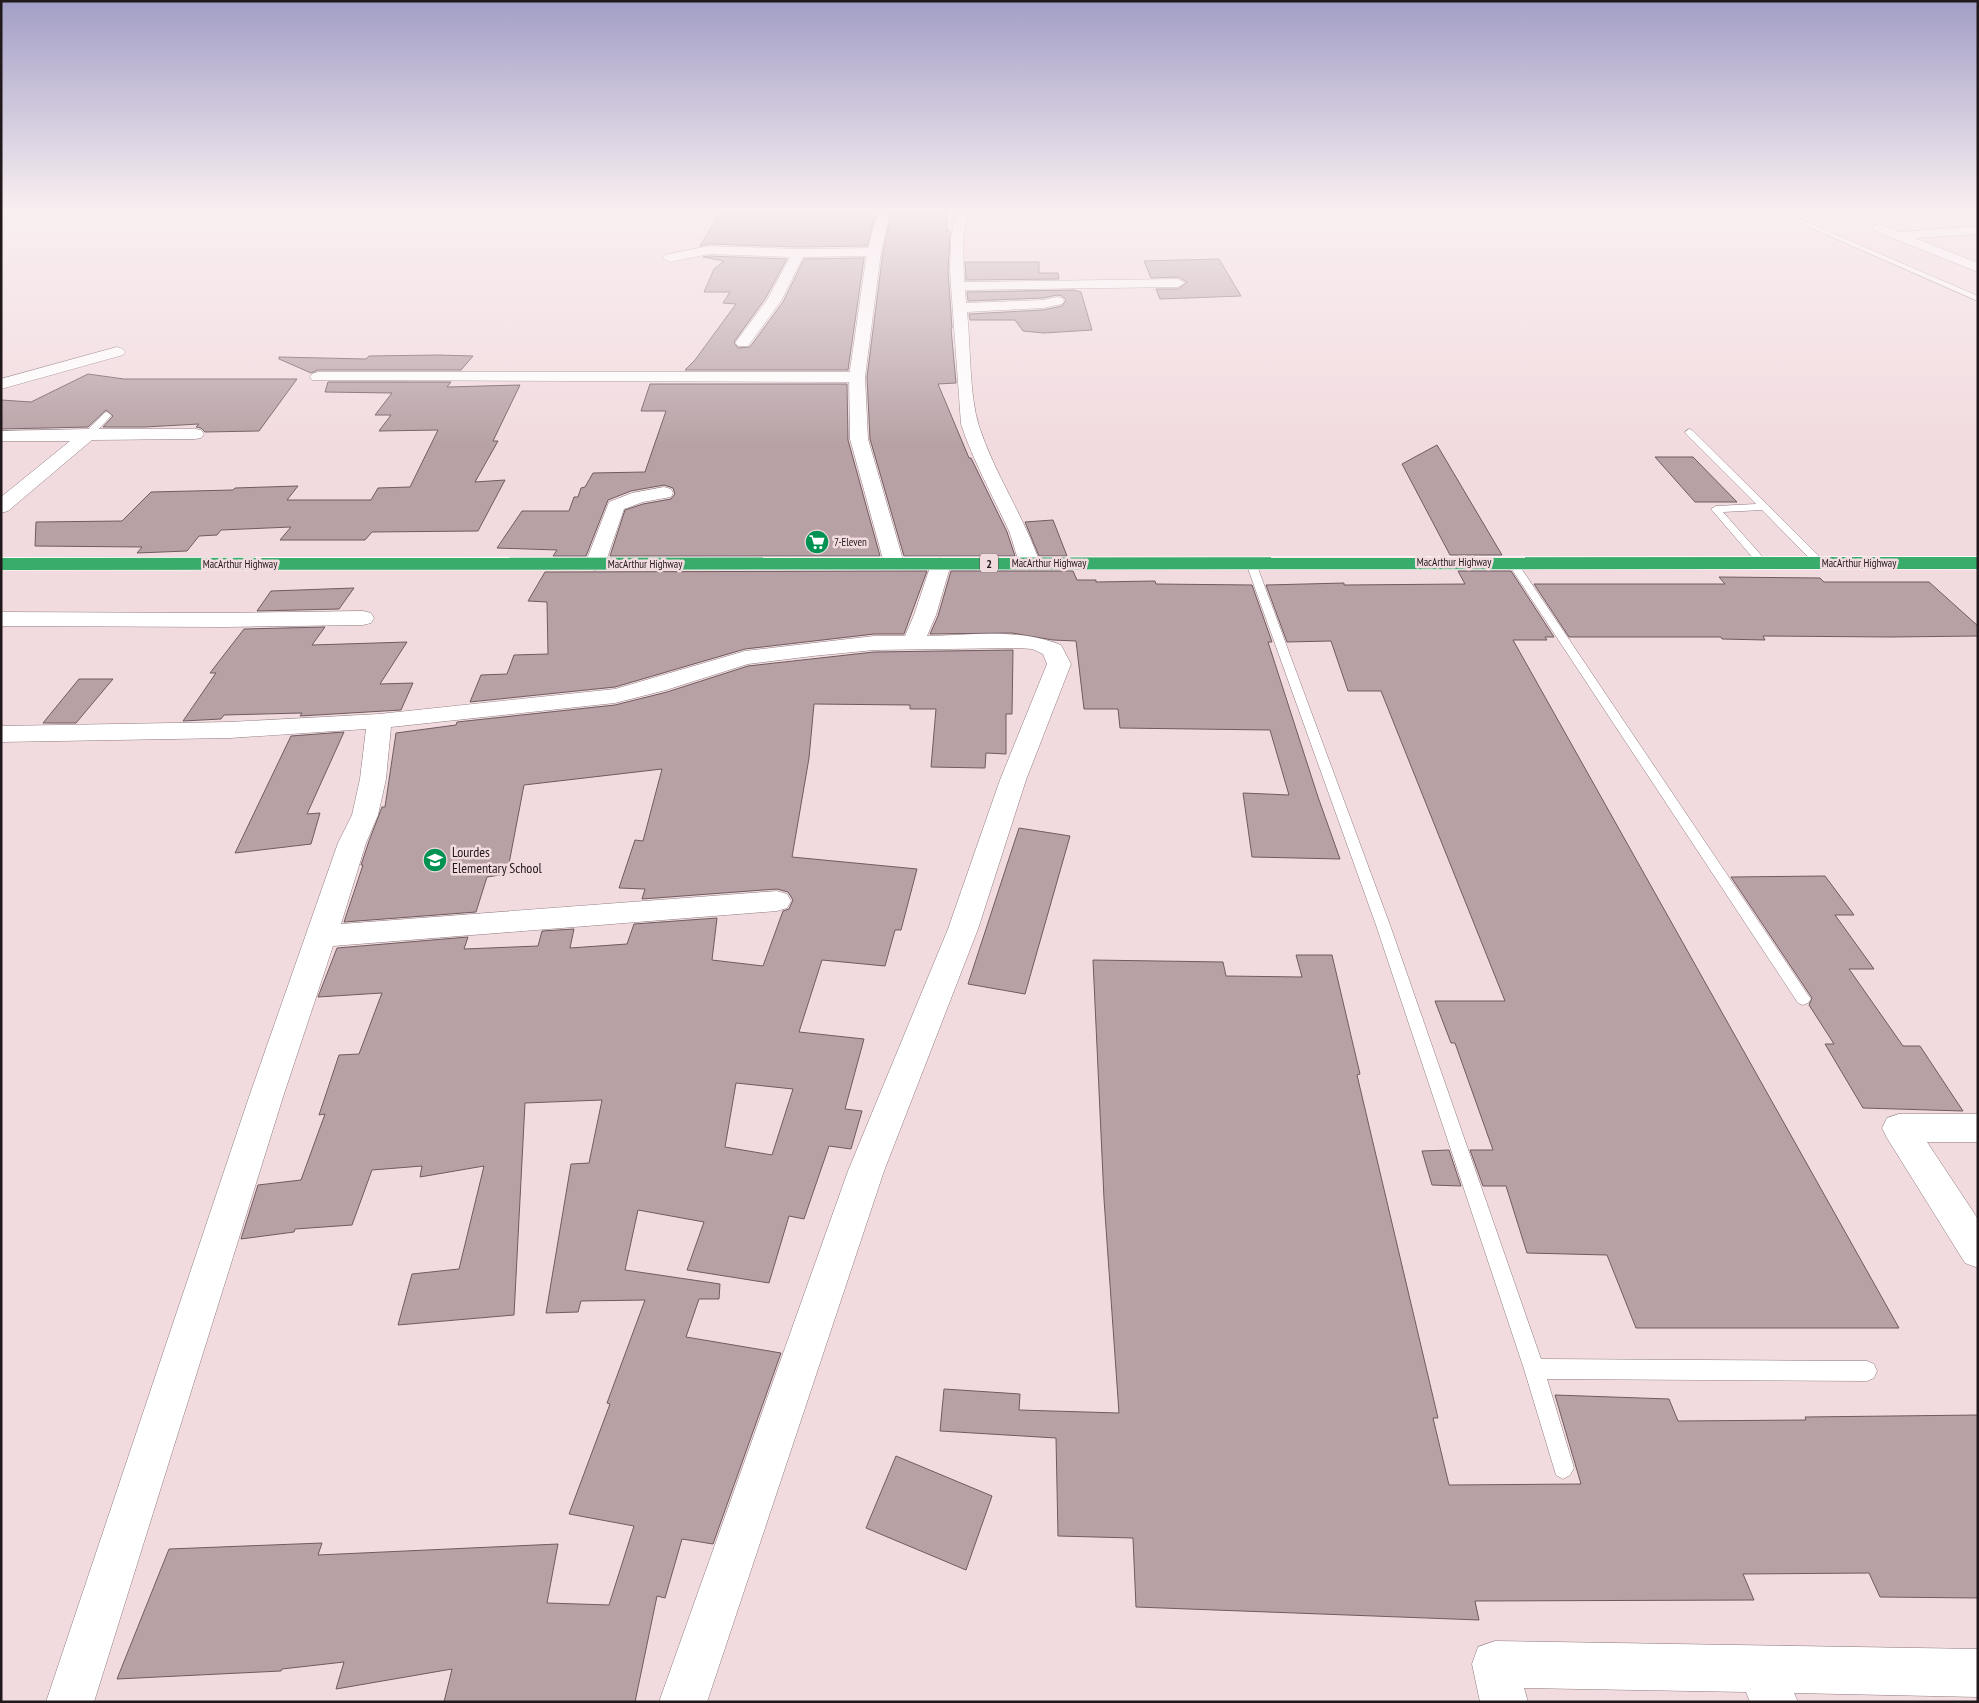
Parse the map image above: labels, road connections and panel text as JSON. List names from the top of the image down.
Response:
{
  "streets": {
    "highway": ["MacArthur Highway", "2"]
  },
  "places": {
    "supermarket": ["7-Eleven"],
    "school or university": ["Lourdes Elementary School"]
  }
}
